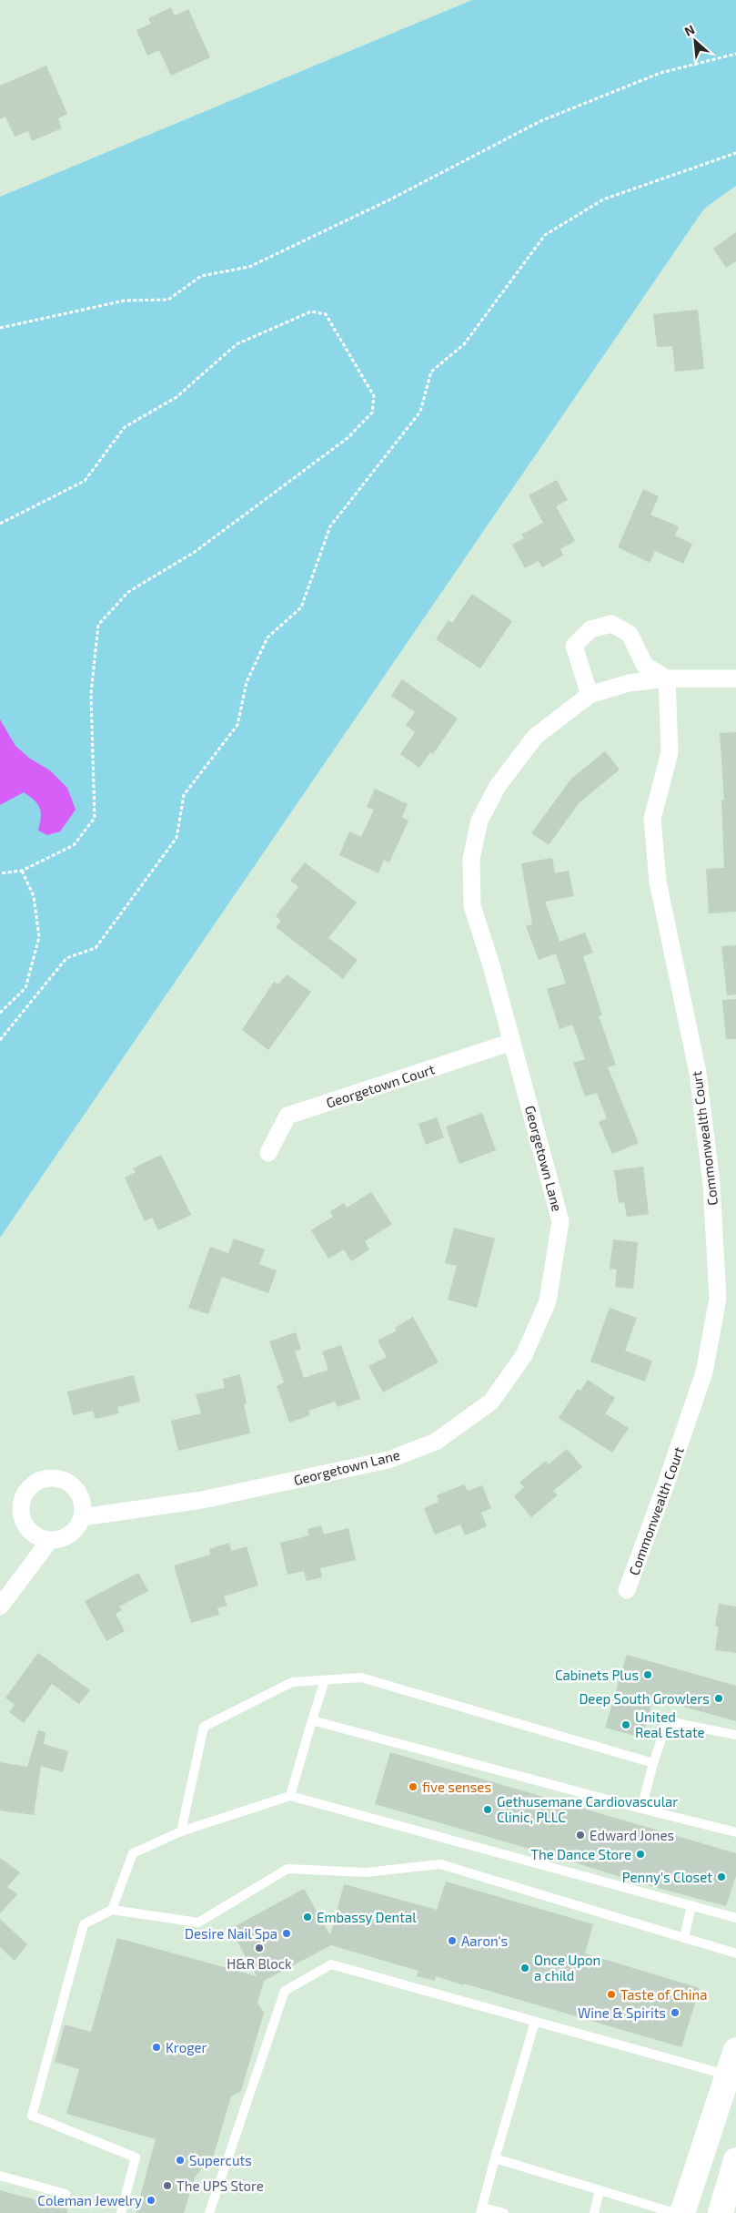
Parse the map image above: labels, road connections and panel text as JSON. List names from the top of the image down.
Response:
{
  "streets": {
    "street": ["Georgetown Court", "Commonwealth Court", "Georgetown Lane"]
  },
  "crossings": [
    ["Georgetown Court", "Georgetown Lane"],
    ["Commonwealth Court", "Georgetown Lane"]
  ],
  "places": [
    "Cabinets Plus",
    "Deep South Growlers",
    "United Real Estate",
    "five senses",
    "Gethusemane Cardiovascular Clinic, PLLC",
    "Edward Jones",
    "The Dance Store",
    "Penny's Closet",
    "Embassy Dental",
    "Desire Nail Spa",
    "Aaron's",
    "H&R Block",
    "Once Upon a child",
    "Taste of China",
    "Wine & Spirits",
    "Kroger",
    "Supercuts",
    "The UPS Store",
    "Coleman Jewelry"
  ],
  "north": "top left"
}
